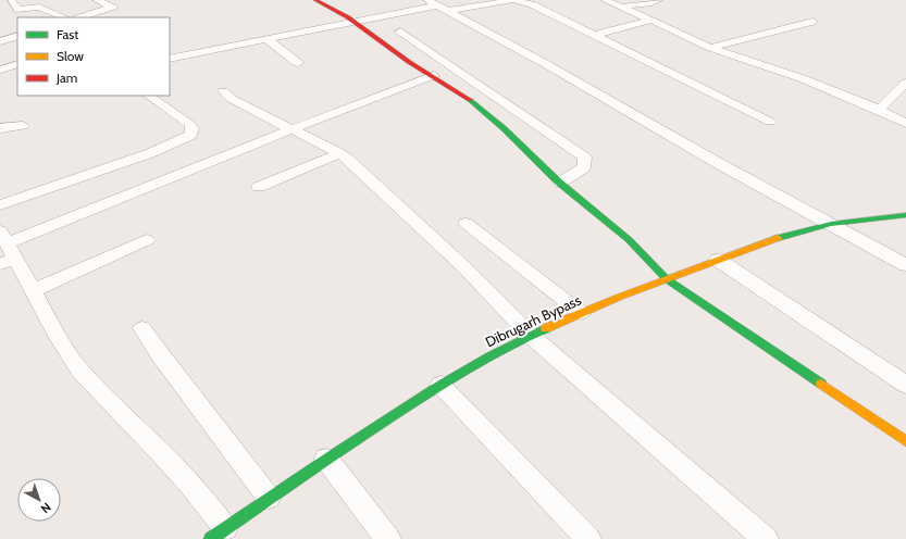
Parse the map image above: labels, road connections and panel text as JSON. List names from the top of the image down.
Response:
{
  "streets": {
    "street": ["Dibrugarh Bypass"]
  },
  "legend": ["Fast", "Slow", "Jam"],
  "north": "bottom right"
}
